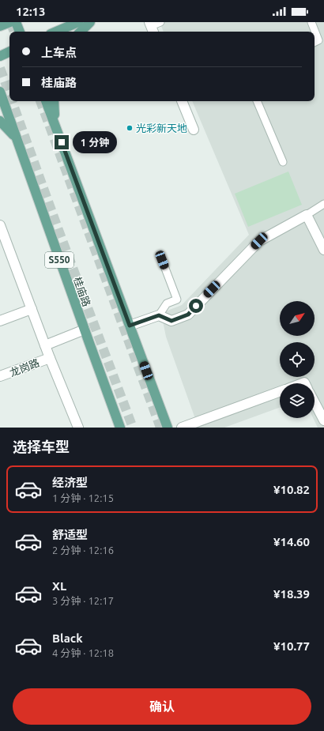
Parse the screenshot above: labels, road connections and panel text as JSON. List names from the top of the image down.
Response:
{
  "streets": {
    "main road": ["S550", "桂庙路"],
    "street": ["龙岗路"]
  },
  "crossings": [
    ["桂庙路", "龙岗路"]
  ],
  "places": ["光彩新天地"],
  "north": "top right",
  "page": {
    "status": "12:13",
    "banner": ["上车点", "桂庙路"],
    "bubble": "1 分钟",
    "heading": "选择车型",
    "list": [
      {
        "name": "经济型",
        "note": "1 分钟 · 12:15",
        "value": "¥10.82"
      },
      {
        "name": "舒适型",
        "note": "2 分钟 · 12:16",
        "value": "¥14.60"
      },
      {
        "name": "XL",
        "note": "3 分钟 · 12:17",
        "value": "¥18.39"
      },
      {
        "name": "Black",
        "note": "4 分钟 · 12:18",
        "value": "¥10.77"
      }
    ],
    "buttons": "确认"
  }
}
